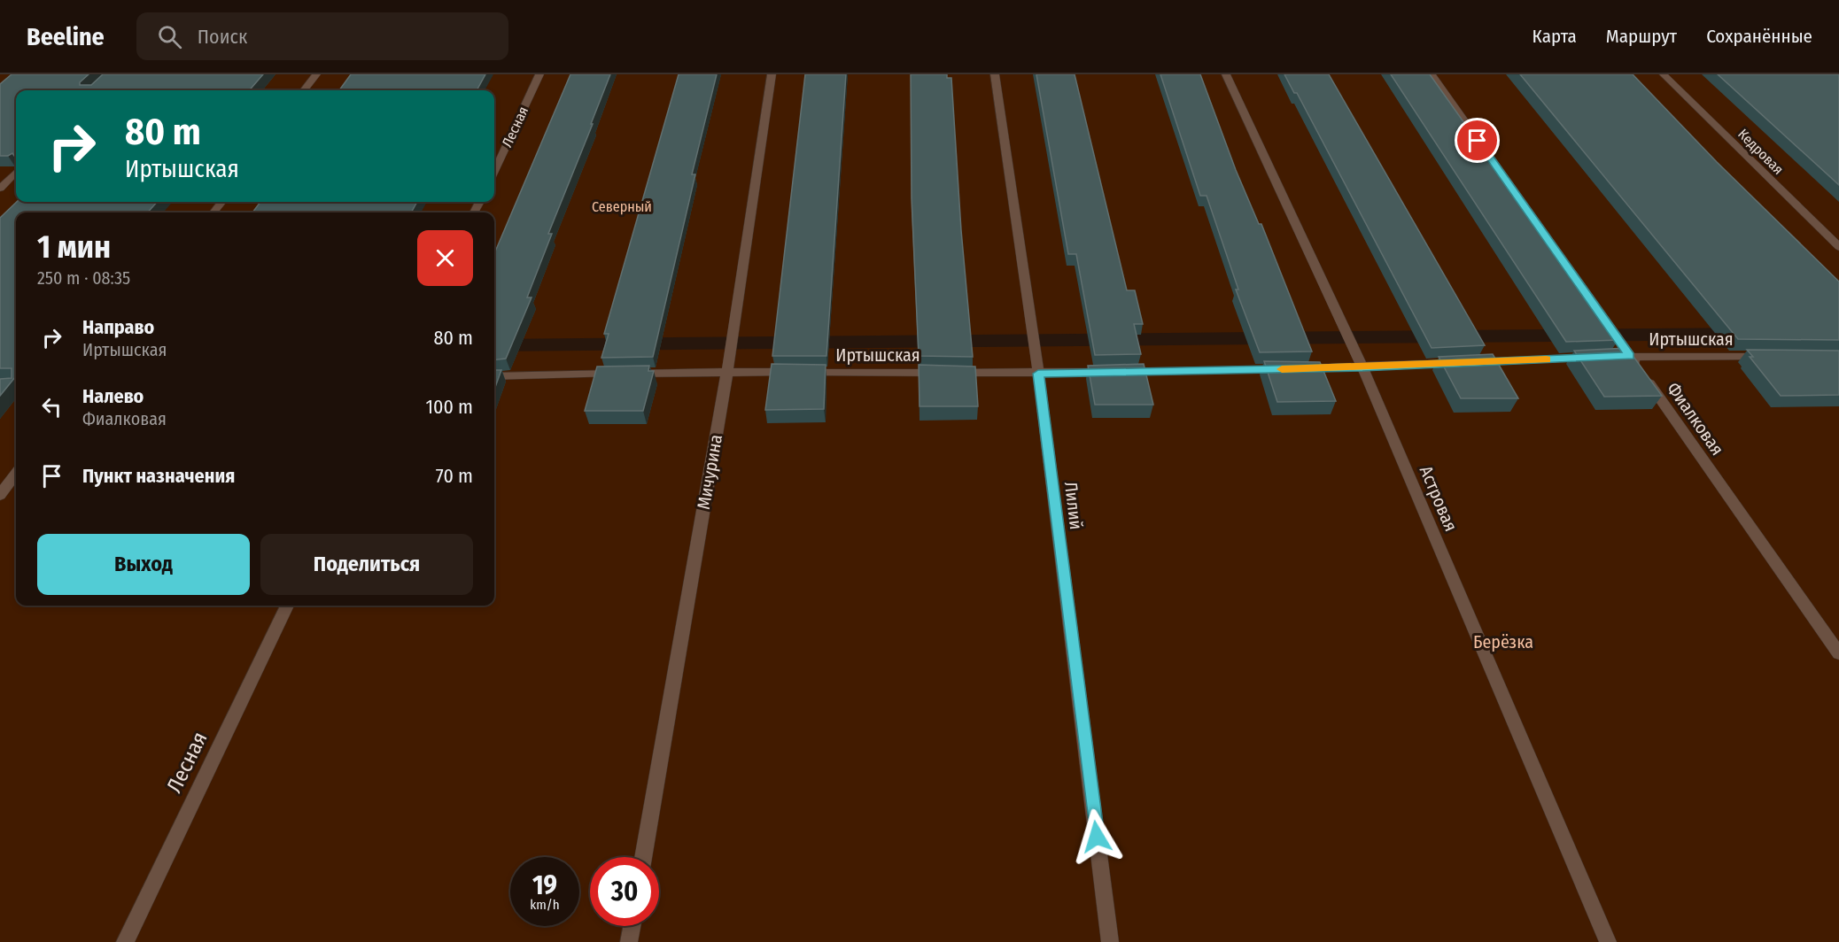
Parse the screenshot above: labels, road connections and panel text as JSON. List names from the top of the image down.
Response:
{
  "streets": {
    "street": [
      "Лесная",
      "Кедровая",
      "Иртышская",
      "Фиалковая",
      "Мичурина",
      "Астровая",
      "Лилий"
    ]
  },
  "crossings": [
    ["Иртышская", "Фиалковая"],
    ["Иртышская", "Мичурина"],
    ["Иртышская", "Астровая"],
    ["Иртышская", "Лилий"]
  ],
  "parks": ["Северный", "Берёзка"],
  "page": {
    "header": "Beeline",
    "search": "Поиск",
    "nav": ["Карта", "Маршрут", "Сохранённые"],
    "turn": ["80 m", "Иртышская"],
    "heading": ["1 мин", "250 m · 08:35"],
    "list": [
      {
        "name": "Направо",
        "note": "Иртышская",
        "value": "80 m"
      },
      {
        "name": "Налево",
        "note": "Фиалковая",
        "value": "100 m"
      },
      {
        "name": "Пункт назначения",
        "value": "70 m"
      }
    ],
    "buttons": ["Выход", "Поделиться"],
    "speed": "19 km/h",
    "limit": "30"
  }
}
